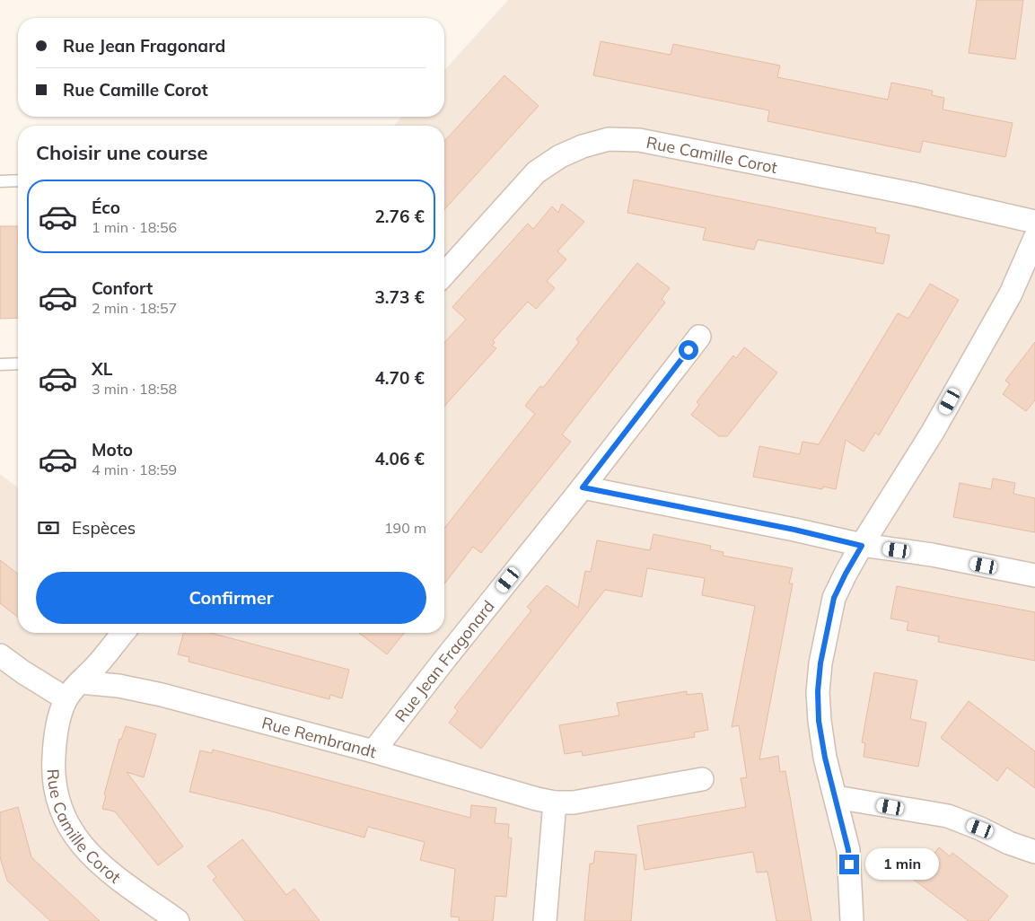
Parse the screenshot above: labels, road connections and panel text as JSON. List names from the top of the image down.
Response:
{
  "streets": {
    "street": ["Rue Camille Corot", "Rue Jean Fragonard", "Rue Rembrandt"]
  },
  "crossings": [
    ["Rue Camille Corot", "Rue Rembrandt"],
    ["Rue Jean Fragonard", "Rue Rembrandt"]
  ],
  "page": {
    "banner": ["Rue Jean Fragonard", "Rue Camille Corot"],
    "heading": "Choisir une course",
    "list": [
      {
        "name": "Éco",
        "note": "1 min · 18:56",
        "value": "2.76 €"
      },
      {
        "name": "Confort",
        "note": "2 min · 18:57",
        "value": "3.73 €"
      },
      {
        "name": "XL",
        "note": "3 min · 18:58",
        "value": "4.70 €"
      },
      {
        "name": "Moto",
        "note": "4 min · 18:59",
        "value": "4.06 €"
      }
    ],
    "pay": ["Espèces", "190 m"],
    "buttons": "Confirmer",
    "bubble": "1 min"
  }
}
